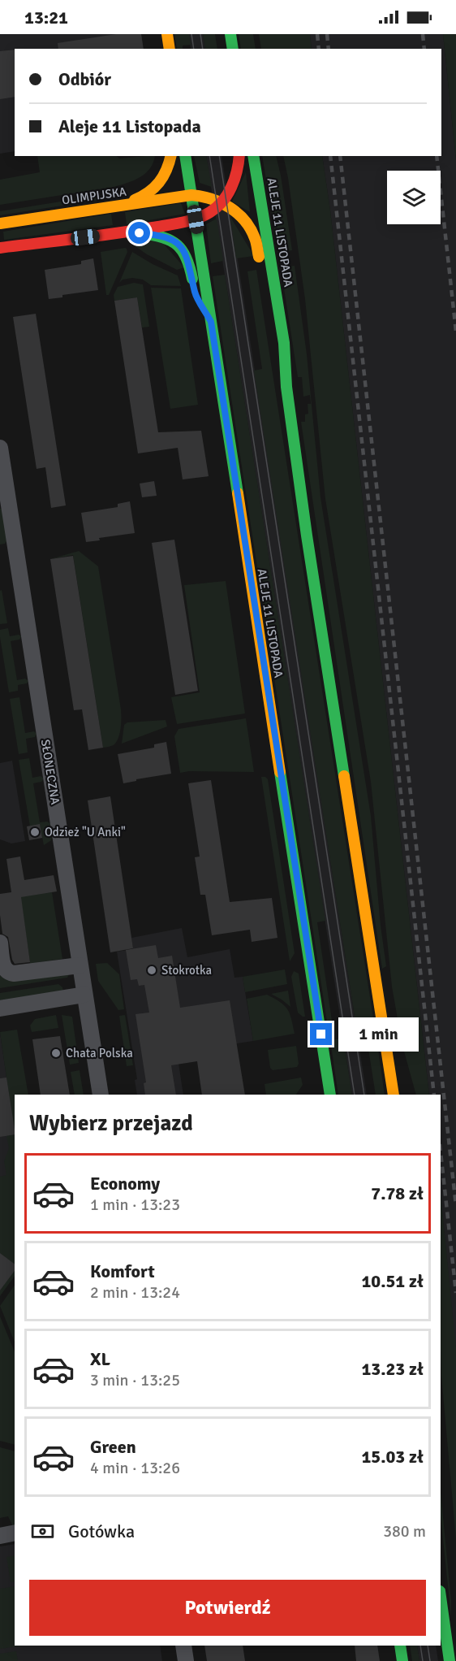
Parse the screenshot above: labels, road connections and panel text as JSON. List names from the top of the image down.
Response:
{
  "streets": {
    "main road": ["OLIMPIJSKA", "ALEJE 11 LISTOPADA"],
    "street": ["SŁONECZNA"]
  },
  "crossings": [
    ["OLIMPIJSKA", "ALEJE 11 LISTOPADA"]
  ],
  "places": ["Odzież \"U Anki\"", "Stokrotka", "Chata Polska"],
  "page": {
    "status": "13:21",
    "banner": ["Odbiór", "Aleje 11 Listopada"],
    "bubble": "1 min",
    "heading": "Wybierz przejazd",
    "list": [
      {
        "name": "Economy",
        "note": "1 min · 13:23",
        "value": "7.78 zł"
      },
      {
        "name": "Komfort",
        "note": "2 min · 13:24",
        "value": "10.51 zł"
      },
      {
        "name": "XL",
        "note": "3 min · 13:25",
        "value": "13.23 zł"
      },
      {
        "name": "Green",
        "note": "4 min · 13:26",
        "value": "15.03 zł"
      }
    ],
    "pay": ["Gotówka", "380 m"],
    "buttons": "Potwierdź"
  }
}
